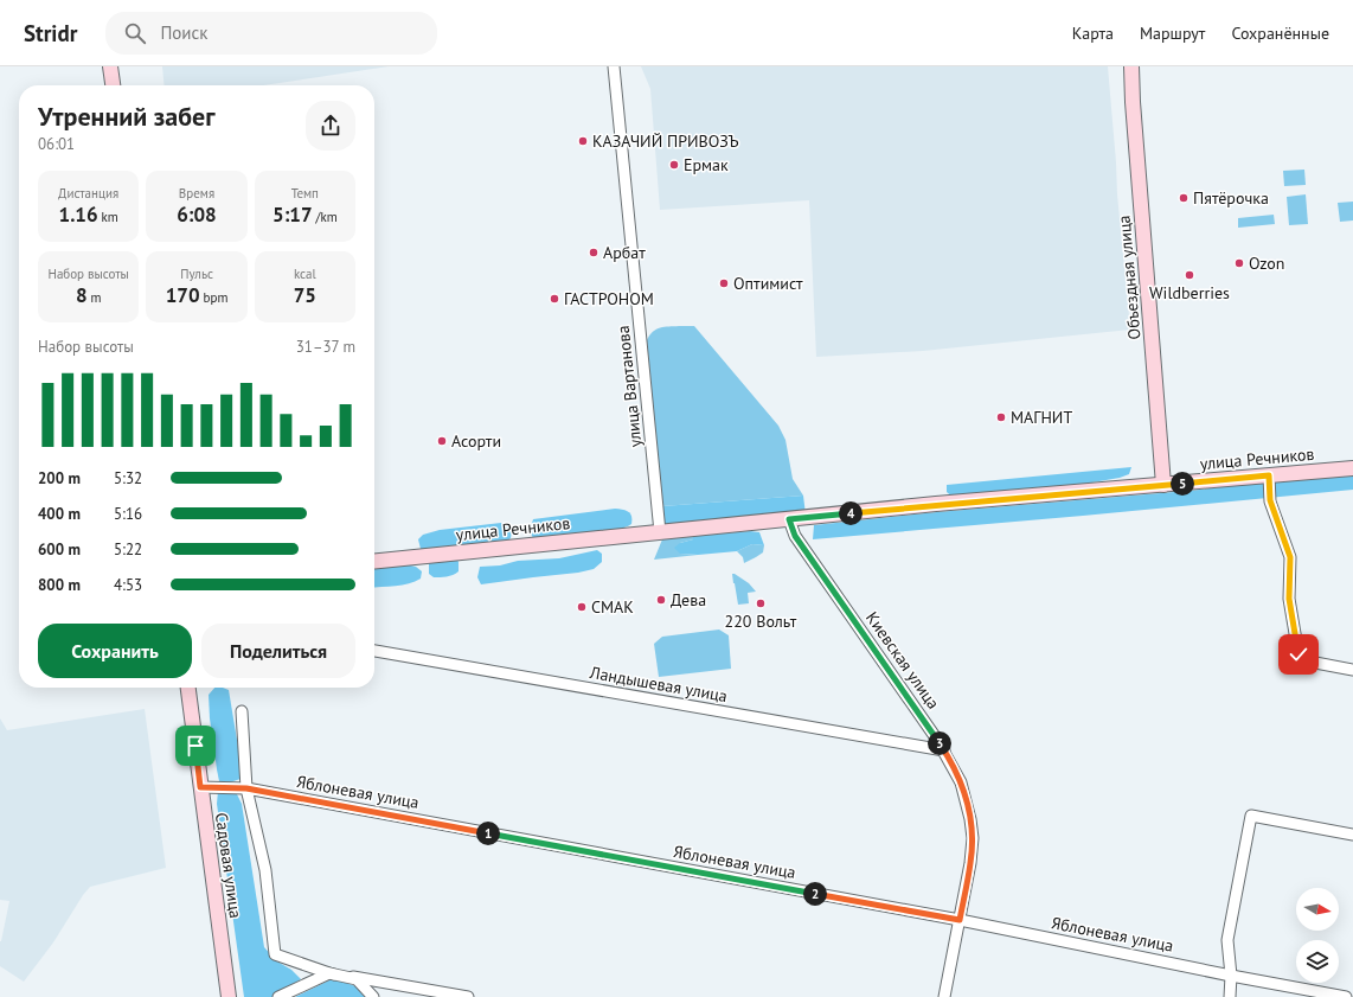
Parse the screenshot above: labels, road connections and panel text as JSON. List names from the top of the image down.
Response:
{
  "streets": {
    "main road": ["Объездная улица", "улица Речников", "Садовая улица"],
    "street": [
      "улица Вартанова",
      "Киевская улица",
      "Ландышевая улица",
      "Яблоневая улица"
    ]
  },
  "crossings": [
    ["Объездная улица", "улица Речников"],
    ["улица Вартанова", "улица Речников"],
    ["улица Речников", "Киевская улица"],
    ["Киевская улица", "Ландышевая улица"],
    ["Киевская улица", "Яблоневая улица"],
    ["Яблоневая улица", "Садовая улица"]
  ],
  "places": [
    "КАЗАЧИЙ ПРИВОЗЪ",
    "Ермак",
    "Пятёрочка",
    "Арбат",
    "Ozon",
    "Wildberries",
    "Оптимист",
    "ГАСТРОНОМ",
    "МАГНИТ",
    "Асорти",
    "Дева",
    "220 Вольт",
    "СМАК"
  ],
  "north": "right",
  "page": {
    "header": "Stridr",
    "search": "Поиск",
    "nav": ["Карта", "Маршрут", "Сохранённые"],
    "heading": ["Утренний забег", "06:01"],
    "stats": [
      ["Дистанция", "1.16 km"],
      ["Время", "6:08"],
      ["Темп", "5:17 /km"],
      ["Набор высоты", "8 m"],
      ["Пульс", "170 bpm"],
      ["kcal", "75"]
    ],
    "chart": ["Набор высоты", "31–37 m"],
    "list": [
      {
        "name": "200 m",
        "note": "5:32"
      },
      {
        "name": "400 m",
        "note": "5:16"
      },
      {
        "name": "600 m",
        "note": "5:22"
      },
      {
        "name": "800 m",
        "note": "4:53"
      }
    ],
    "pins": [
      "5",
      "4",
      "3",
      "1",
      "2"
    ],
    "buttons": ["Сохранить", "Поделиться"]
  }
}
